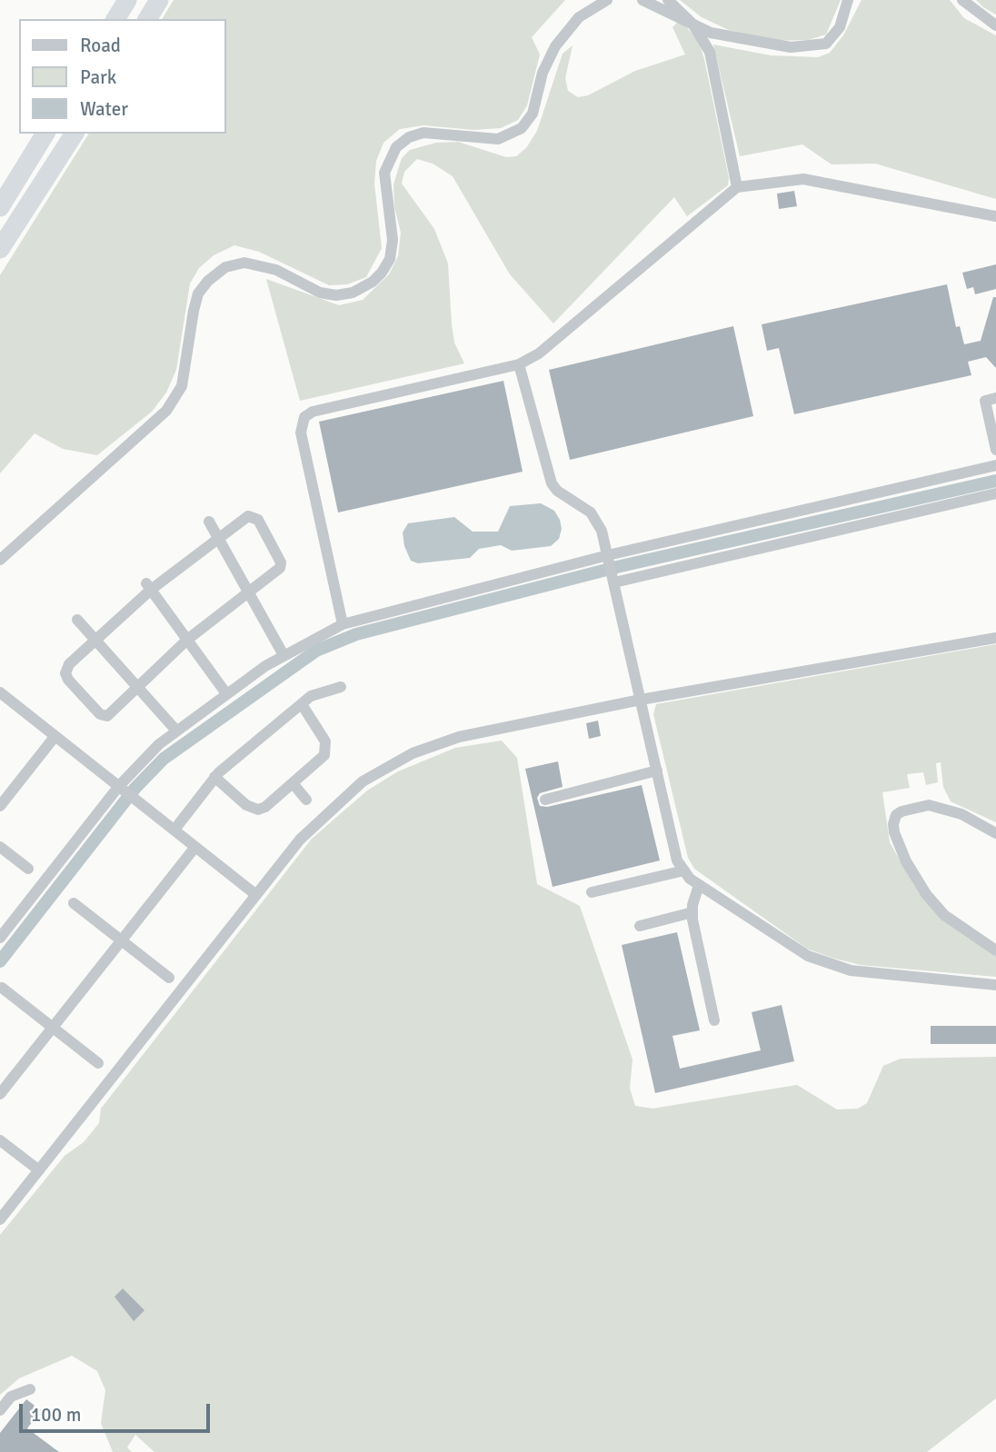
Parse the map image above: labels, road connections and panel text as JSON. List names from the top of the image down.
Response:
{
  "legend": ["Road", "Park", "Water"],
  "scale_bar": "100 m"
}
